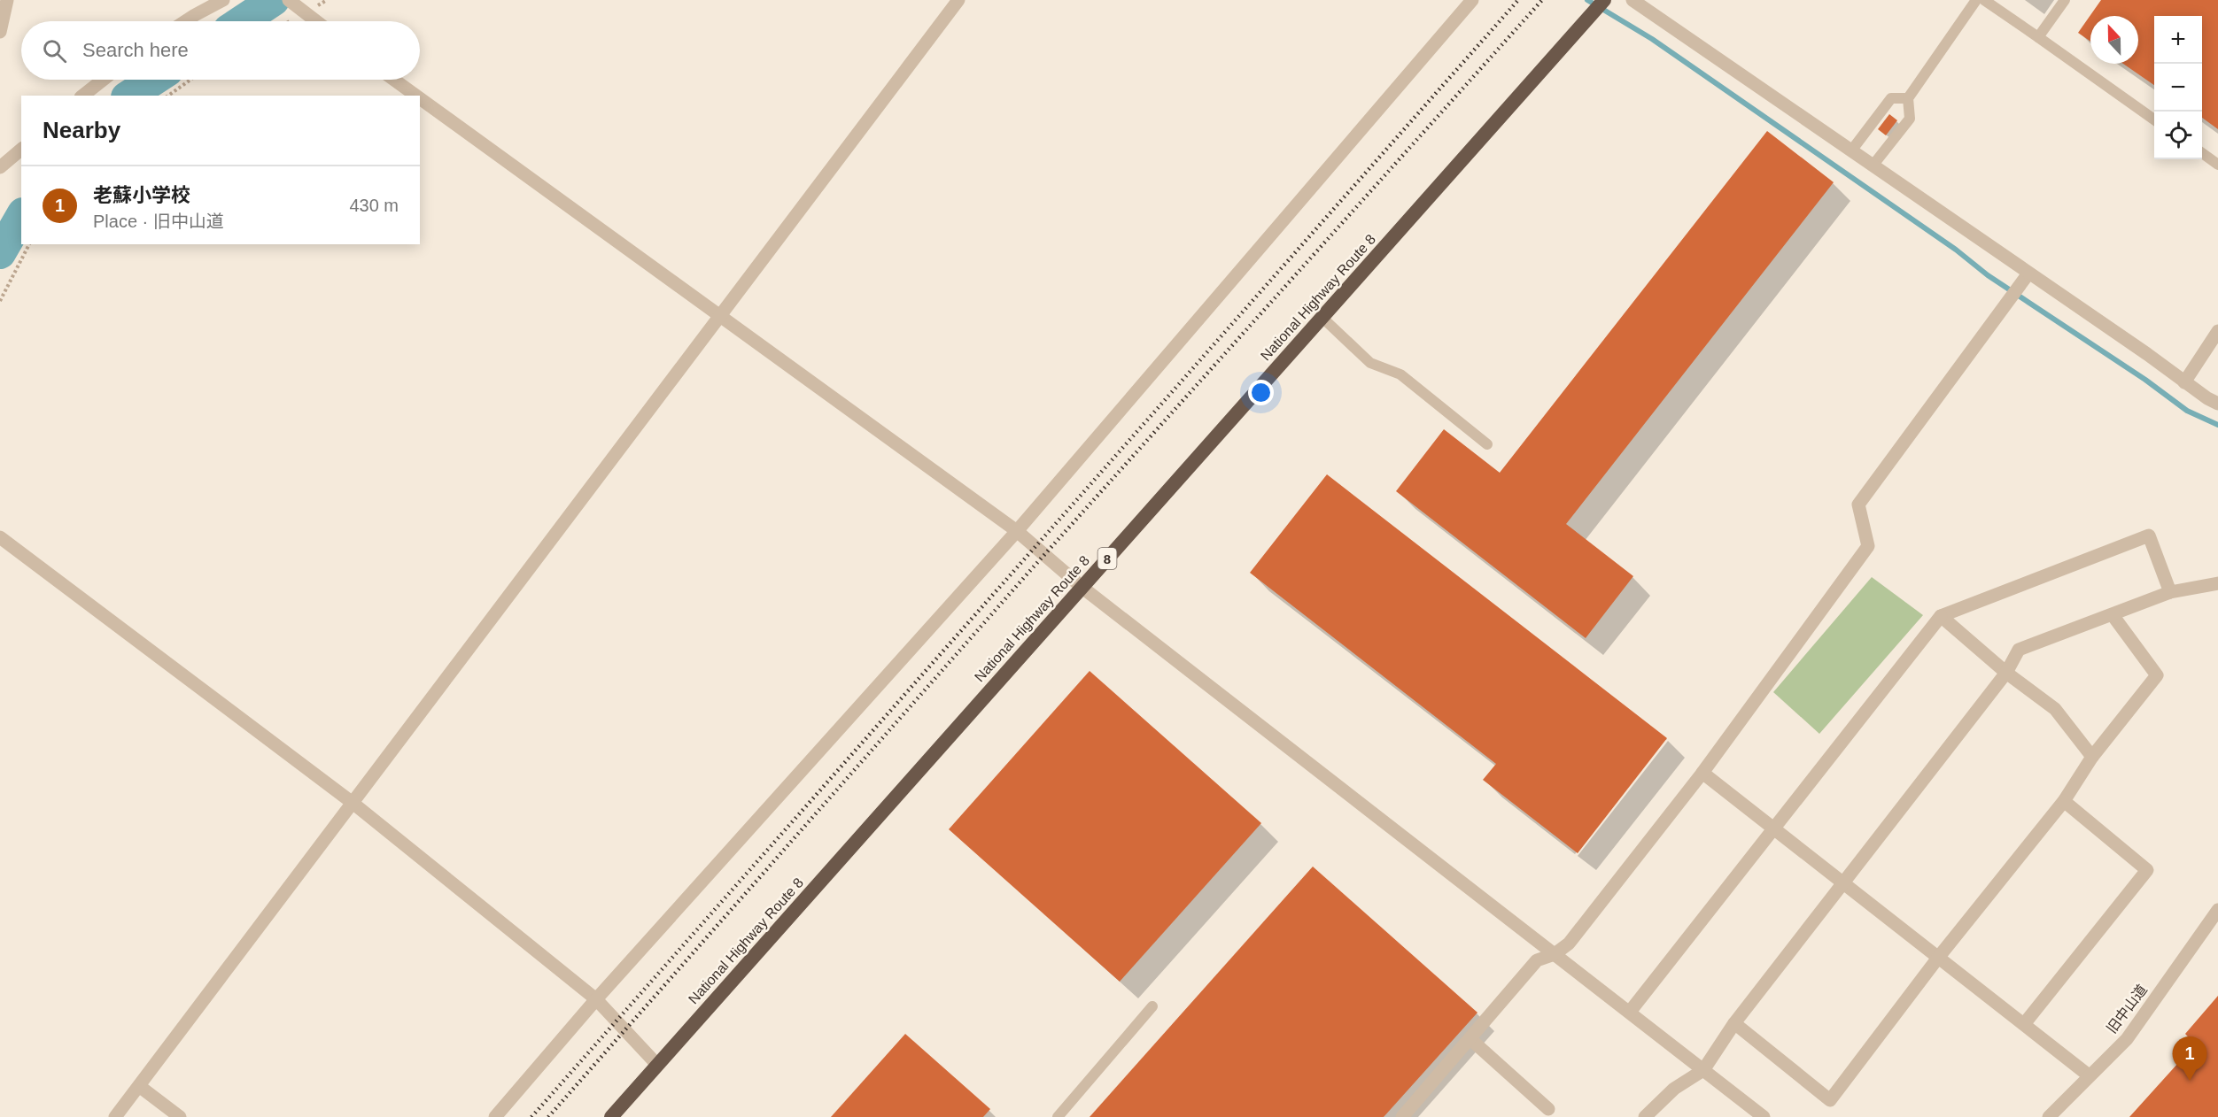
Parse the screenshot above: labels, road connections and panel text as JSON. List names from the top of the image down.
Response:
{
  "streets": {
    "highway": ["National Highway Route 8", "8"],
    "street": ["旧中山道"]
  },
  "north": "top",
  "page": {
    "map_buttons": ["+", "−"],
    "search": "Search here",
    "heading": "Nearby",
    "list": [
      {
        "mark": "1",
        "name": "老蘇小学校",
        "note": "Place · 旧中山道",
        "value": "430 m"
      }
    ],
    "pins": "1"
  }
}
